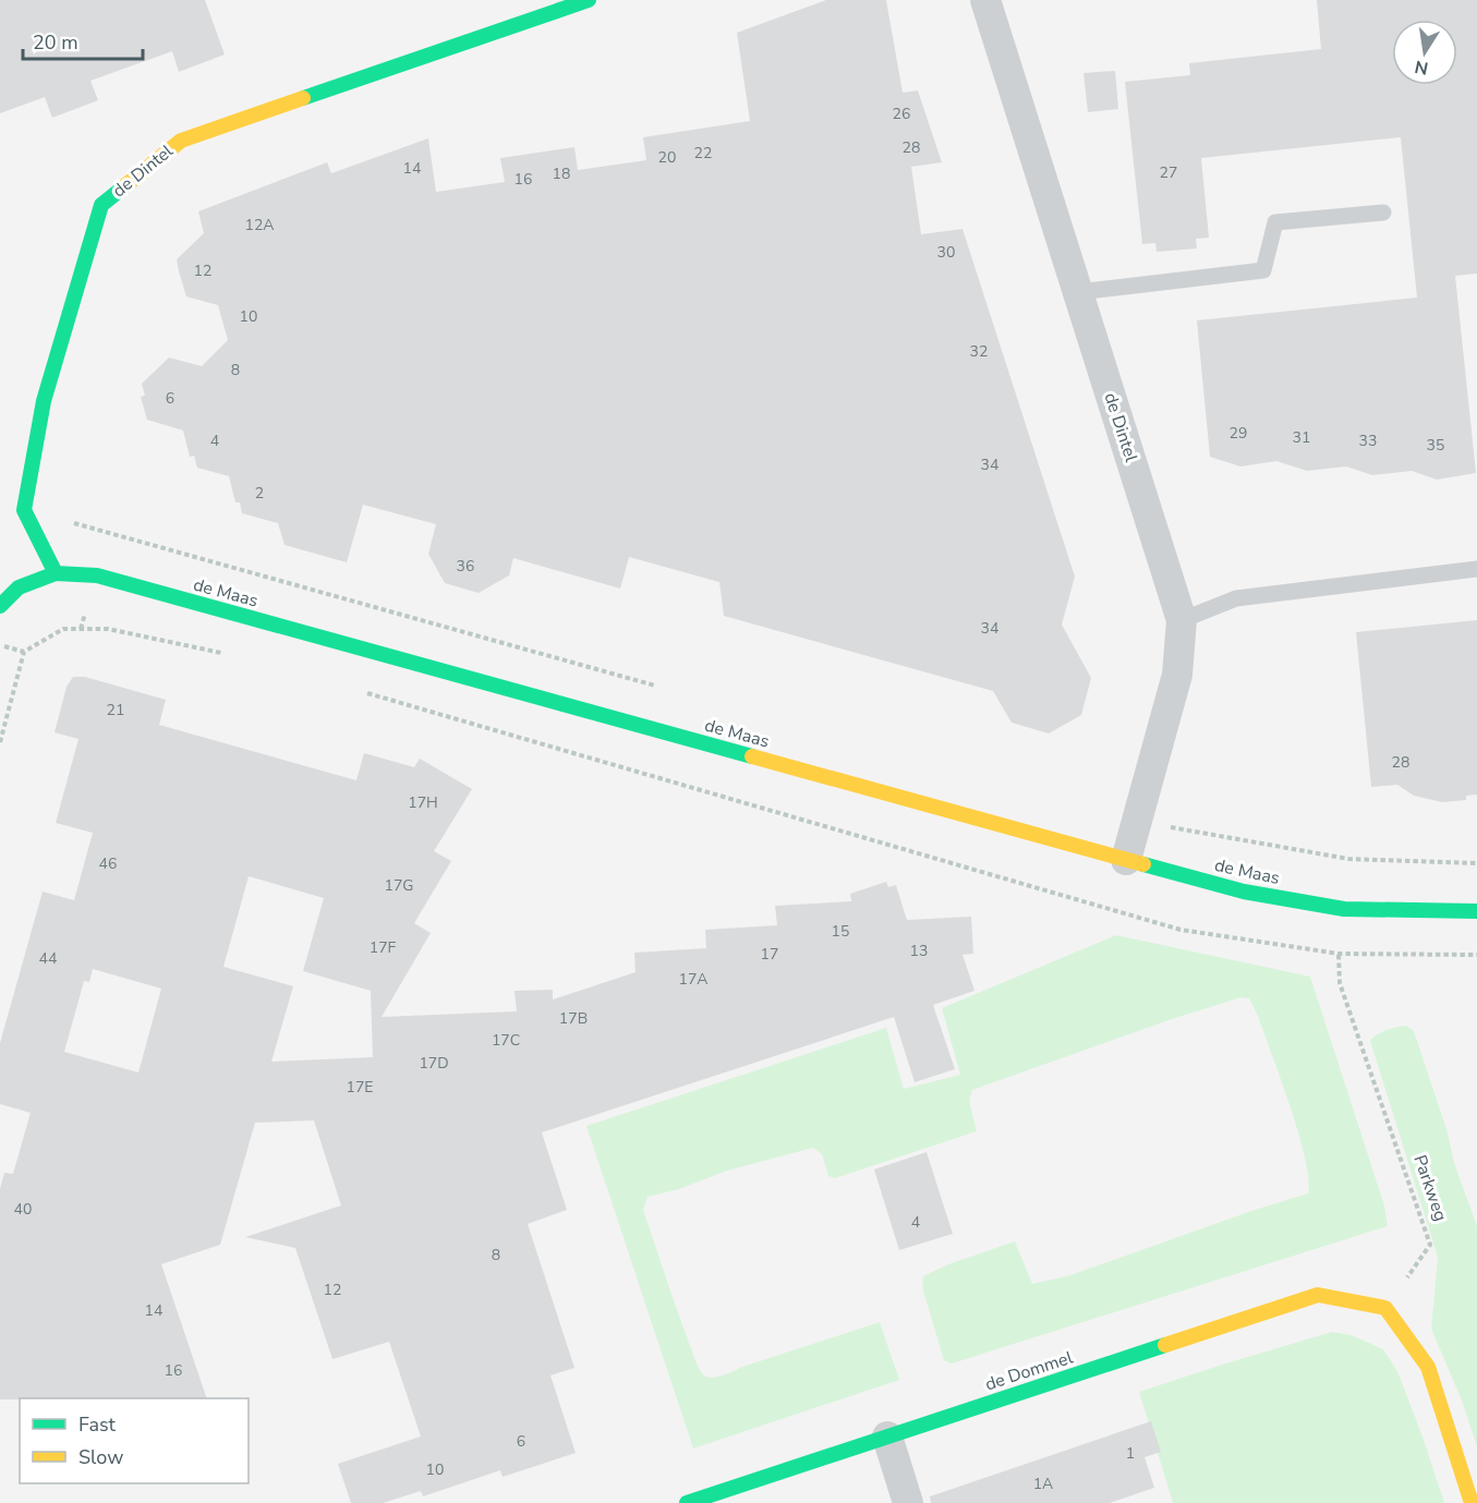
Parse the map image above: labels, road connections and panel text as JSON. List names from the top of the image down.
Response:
{
  "streets": {
    "street": ["de Dintel", "de Maas", "de Dommel"],
    "path": ["Parkweg"]
  },
  "crossings": [
    ["de Dintel", "de Maas"],
    ["de Maas", "Parkweg"],
    ["Parkweg", "de Dommel"]
  ],
  "house_numbers": [
    "26",
    "28",
    "22",
    "20",
    "14",
    "27",
    "18",
    "16",
    "12A",
    "30",
    "12",
    "10",
    "32",
    "8",
    "6",
    "29",
    "31",
    "4",
    "33",
    "35",
    "34",
    "2",
    "36",
    "34",
    "21",
    "28",
    "17H",
    "46",
    "17G",
    "15",
    "17F",
    "13",
    "17",
    "44",
    "17A",
    "17B",
    "17C",
    "17D",
    "17E",
    "40",
    "4",
    "8",
    "12",
    "14",
    "16",
    "6",
    "1",
    "10",
    "1A"
  ],
  "legend": ["Fast", "Slow"],
  "scale_bar": "20 m",
  "north": "bottom"
}
